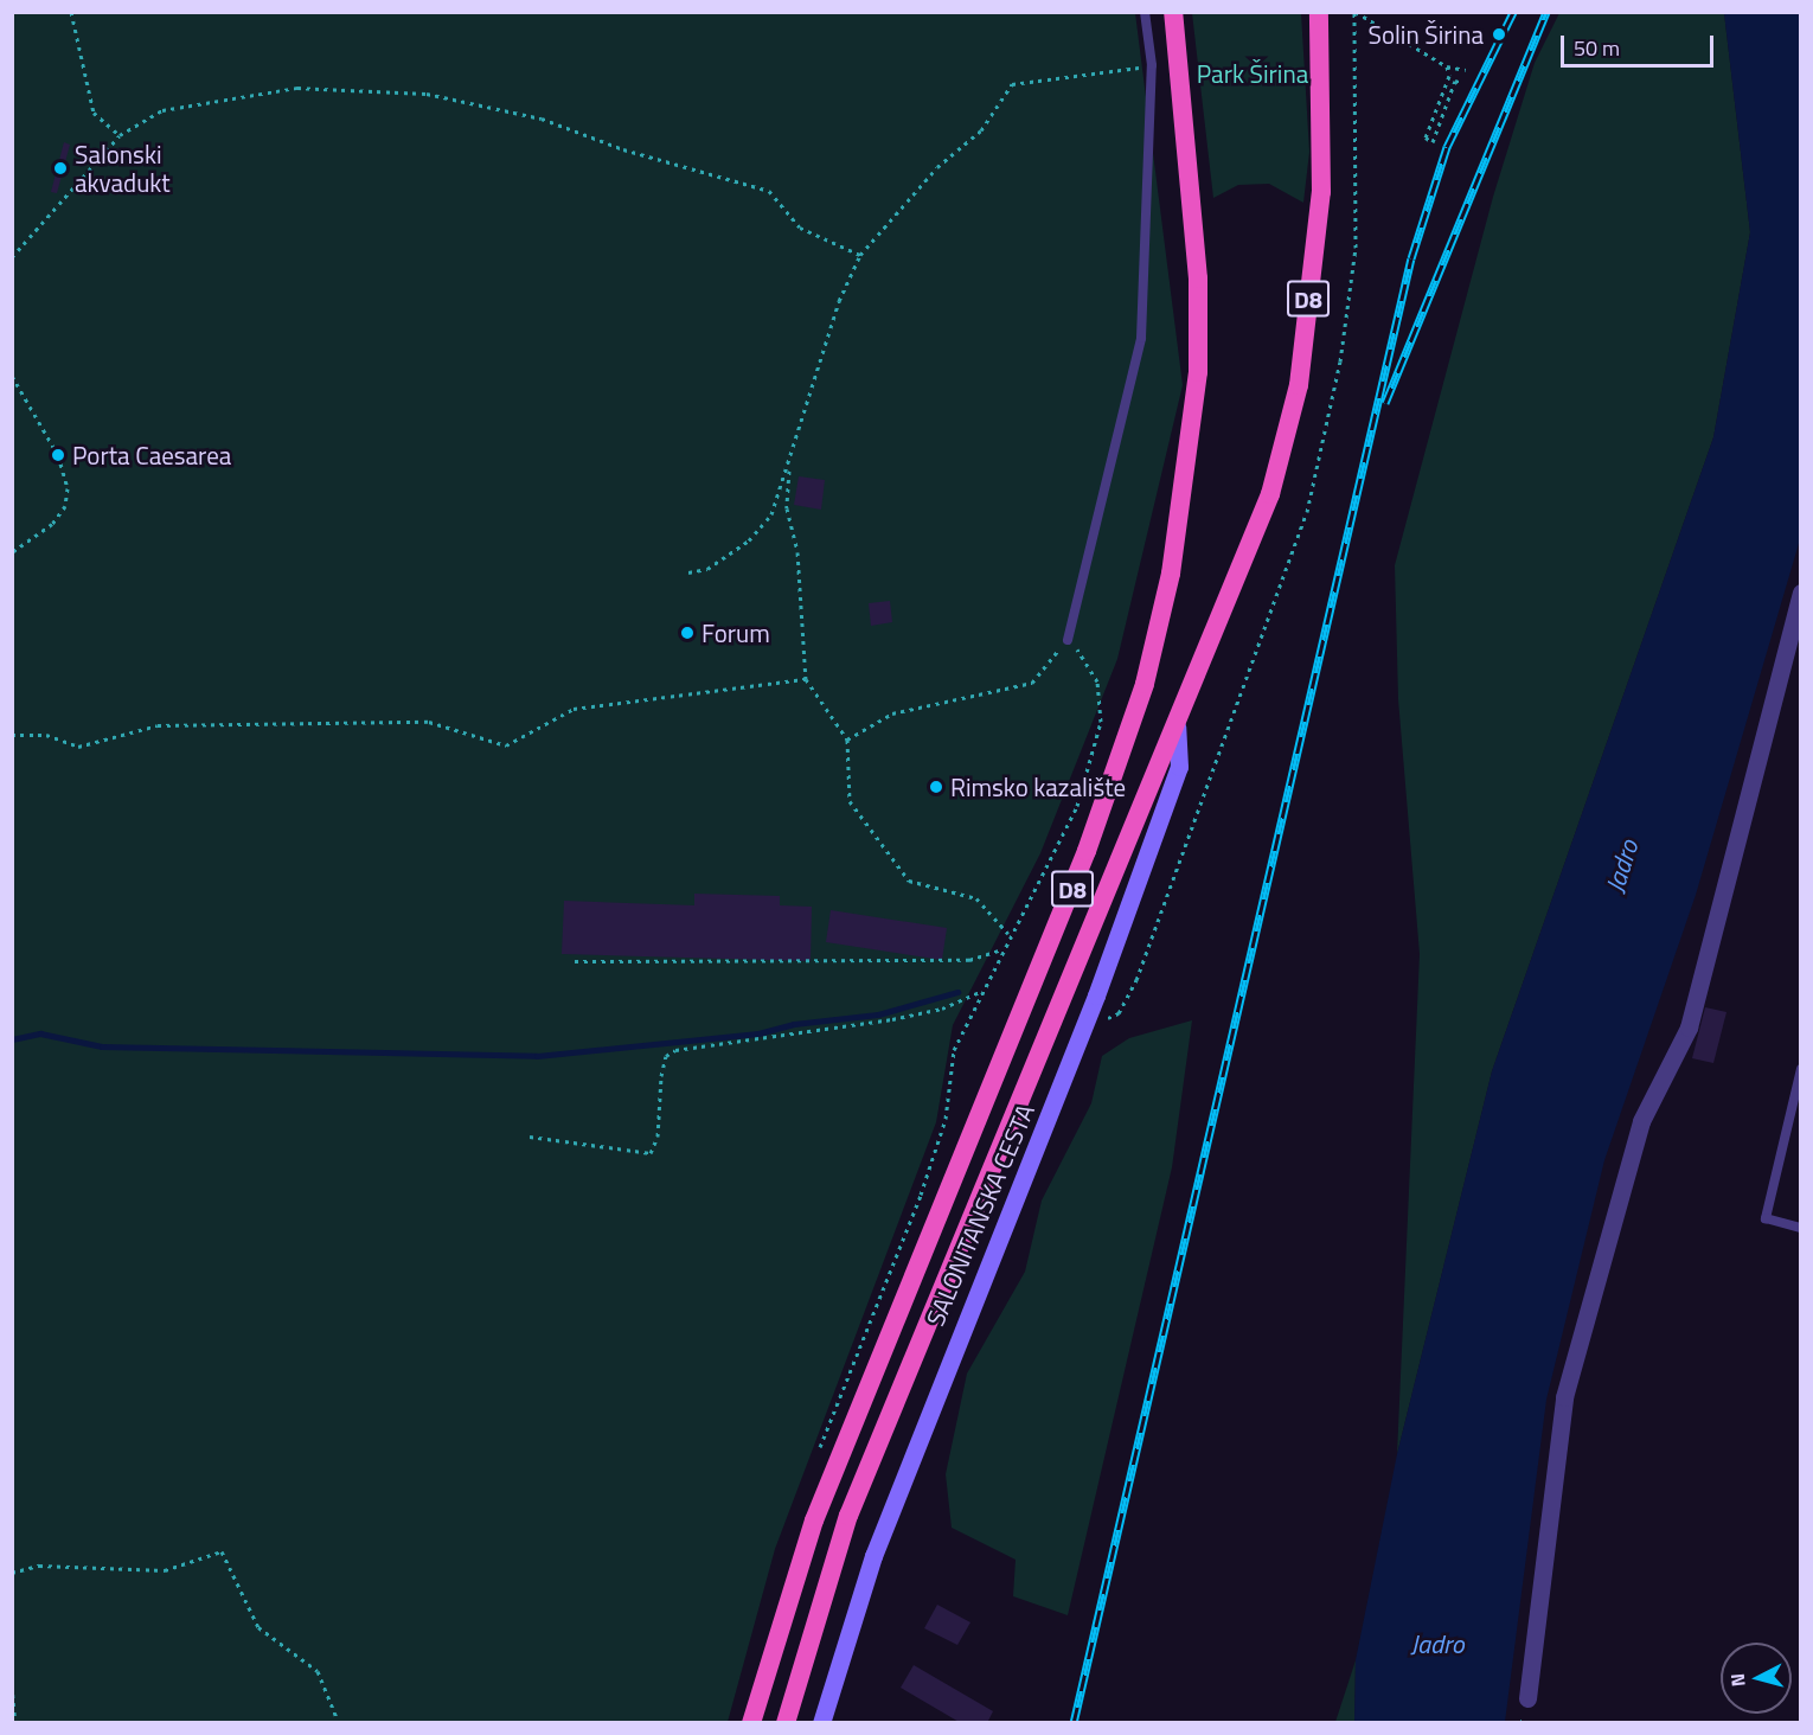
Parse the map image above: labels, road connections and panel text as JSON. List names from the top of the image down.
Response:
{
  "streets": {
    "highway": ["D8"],
    "main road": ["SALONITANSKA CESTA"]
  },
  "crossings": [
    ["D8", "SALONITANSKA CESTA"]
  ],
  "water": ["Jadro"],
  "parks": ["Park Širina"],
  "places": [
    "Solin Širina",
    "Salonski akvadukt",
    "Porta Caesarea",
    "Forum",
    "Rimsko kazalište"
  ],
  "scale_bar": "50 m",
  "north": "left"
}
